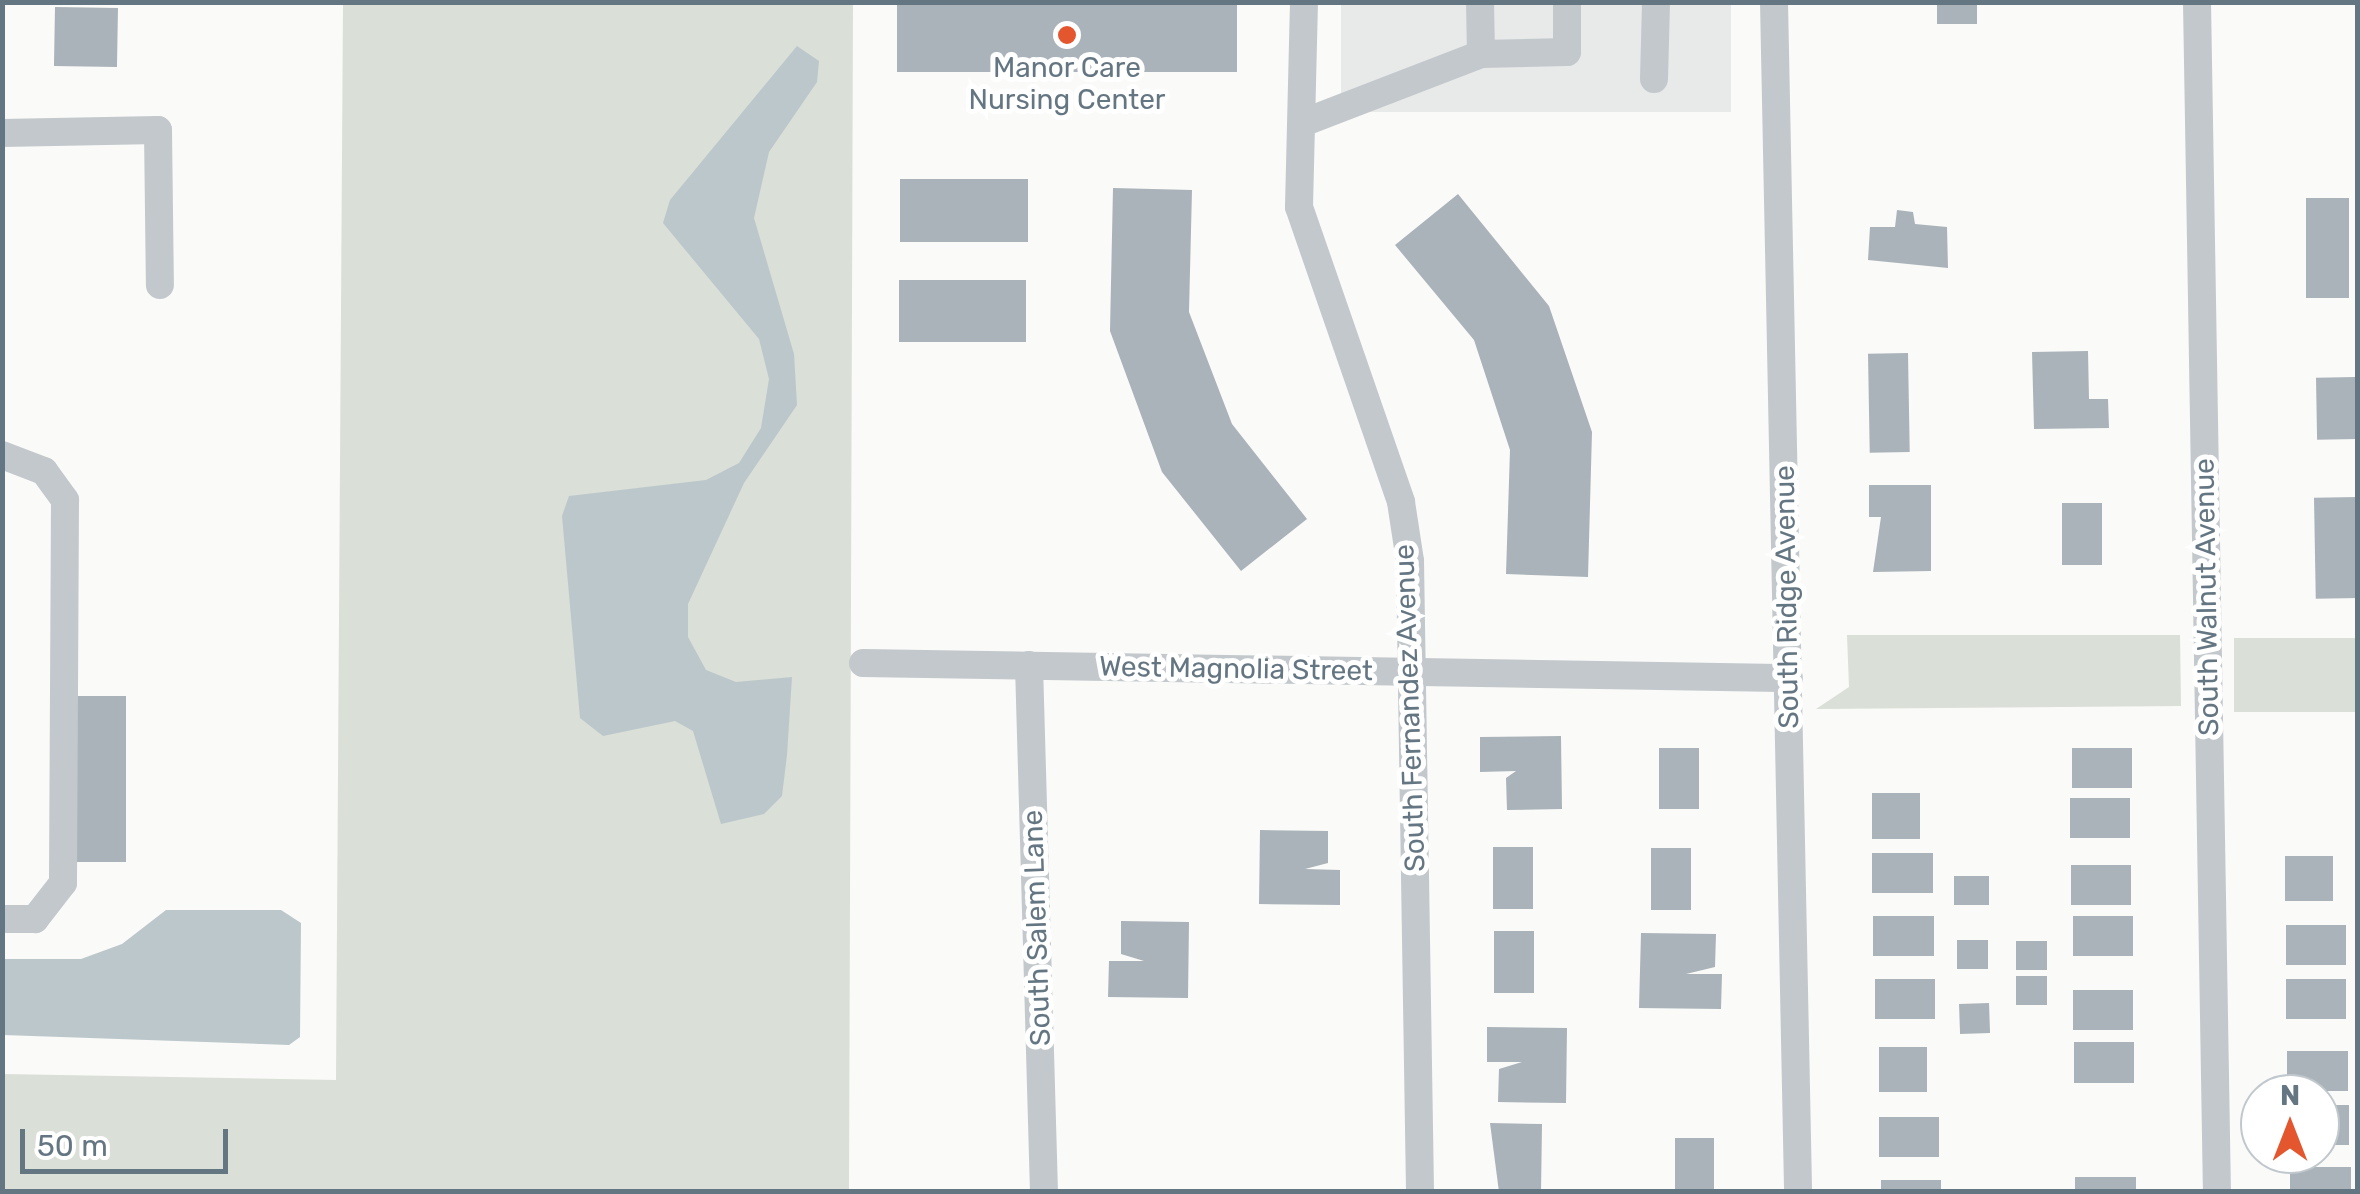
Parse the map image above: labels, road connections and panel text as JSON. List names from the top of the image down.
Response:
{
  "streets": {
    "street": [
      "South Ridge Avenue",
      "South Walnut Avenue",
      "West Magnolia Street",
      "South Fernandez Avenue",
      "South Salem Lane"
    ]
  },
  "crossings": [
    ["South Ridge Avenue", "West Magnolia Street"],
    ["West Magnolia Street", "South Fernandez Avenue"],
    ["West Magnolia Street", "South Salem Lane"]
  ],
  "places": ["Manor Care Nursing Center"],
  "scale_bar": "50 m",
  "north": "top"
}
